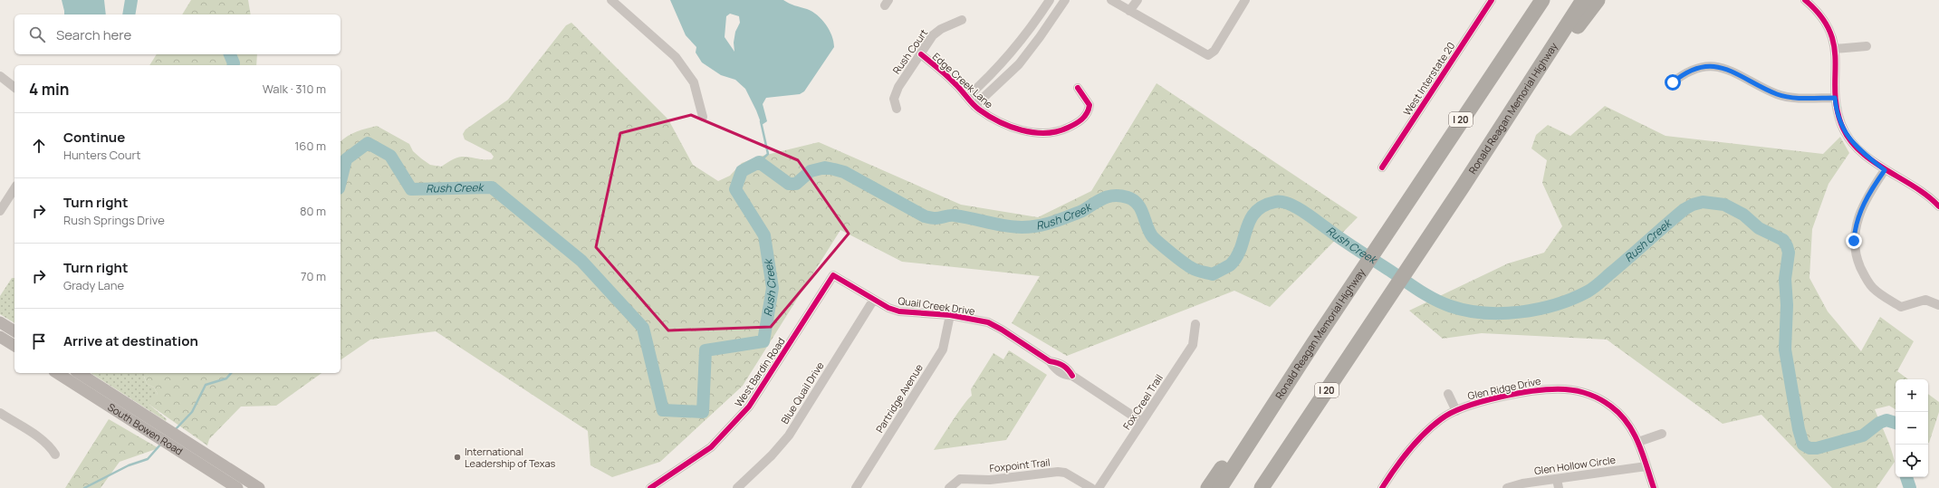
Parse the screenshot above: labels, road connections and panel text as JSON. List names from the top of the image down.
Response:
{
  "streets": {
    "highway": ["Ronald Reagan Memorial Highway", "I 20"],
    "main road": ["South Bowen Road"],
    "street": [
      "Rush Court",
      "West Interstate 20",
      "Edge Creek Lane",
      "Quail Creek Drive",
      "West Bardin Road",
      "Glen Ridge Drive",
      "Blue Quail Drive",
      "Partridge Avenue",
      "Fox Creel Trail",
      "Foxpoint Trail",
      "Glen Hollow Circle"
    ]
  },
  "crossings": [
    ["Rush Court", "Edge Creek Lane"],
    ["Quail Creek Drive", "West Bardin Road"],
    ["Quail Creek Drive", "Blue Quail Drive"],
    ["Quail Creek Drive", "Partridge Avenue"],
    ["Quail Creek Drive", "Fox Creel Trail"],
    ["Glen Ridge Drive", "Glen Hollow Circle"]
  ],
  "water": ["Rush Creek"],
  "places": ["International Leadership of Texas"],
  "page": {
    "search": "Search here",
    "heading": ["4 min", "Walk · 310 m"],
    "list": [
      ["Continue", "Hunters Court", "160 m"],
      ["Turn right", "Rush Springs Drive", "80 m"],
      ["Turn right", "Grady Lane", "70 m"],
      "Arrive at destination"
    ],
    "map_buttons": ["+", "−"]
  }
}
